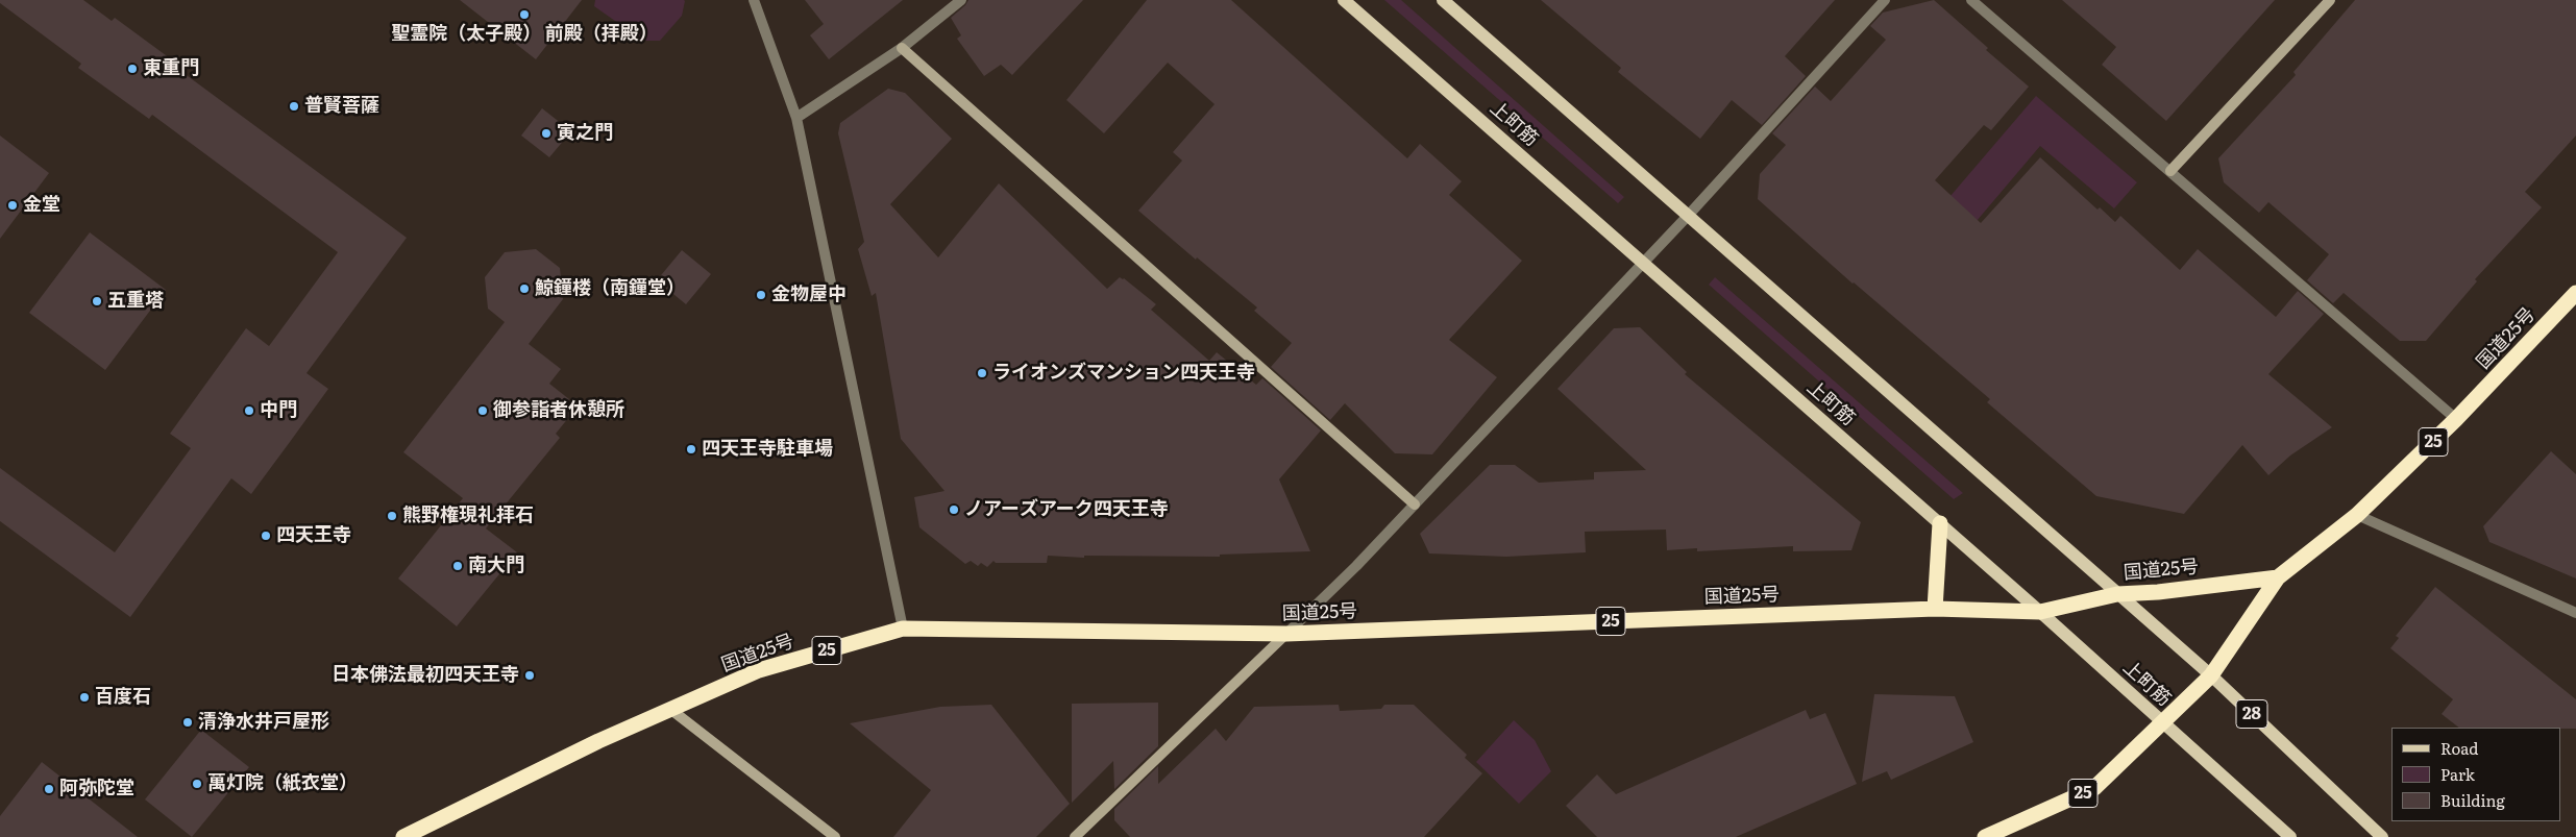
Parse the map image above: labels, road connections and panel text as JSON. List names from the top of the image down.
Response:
{
  "streets": {
    "highway": ["国道25号", "25"],
    "main road": ["上町筋", "28"]
  },
  "crossings": [
    ["上町筋", "国道25号"],
    ["国道25号", "28"]
  ],
  "places": [
    "聖霊院（太子殿） 前殿（拝殿）",
    "東重門",
    "普賢菩薩",
    "寅之門",
    "金堂",
    "鯨鐘楼（南鐘堂）",
    "金物屋中",
    "五重塔",
    "ライオンズマンション四天王寺",
    "中門",
    "御参詣者休憩所",
    "四天王寺駐車場",
    "ノアーズアーク四天王寺",
    "熊野権現礼拝石",
    "四天王寺",
    "南大門",
    "日本佛法最初四天王寺",
    "百度石",
    "清浄水井戸屋形",
    "萬灯院（紙衣堂）",
    "阿弥陀堂"
  ],
  "legend": ["Road", "Park", "Building"]
}
